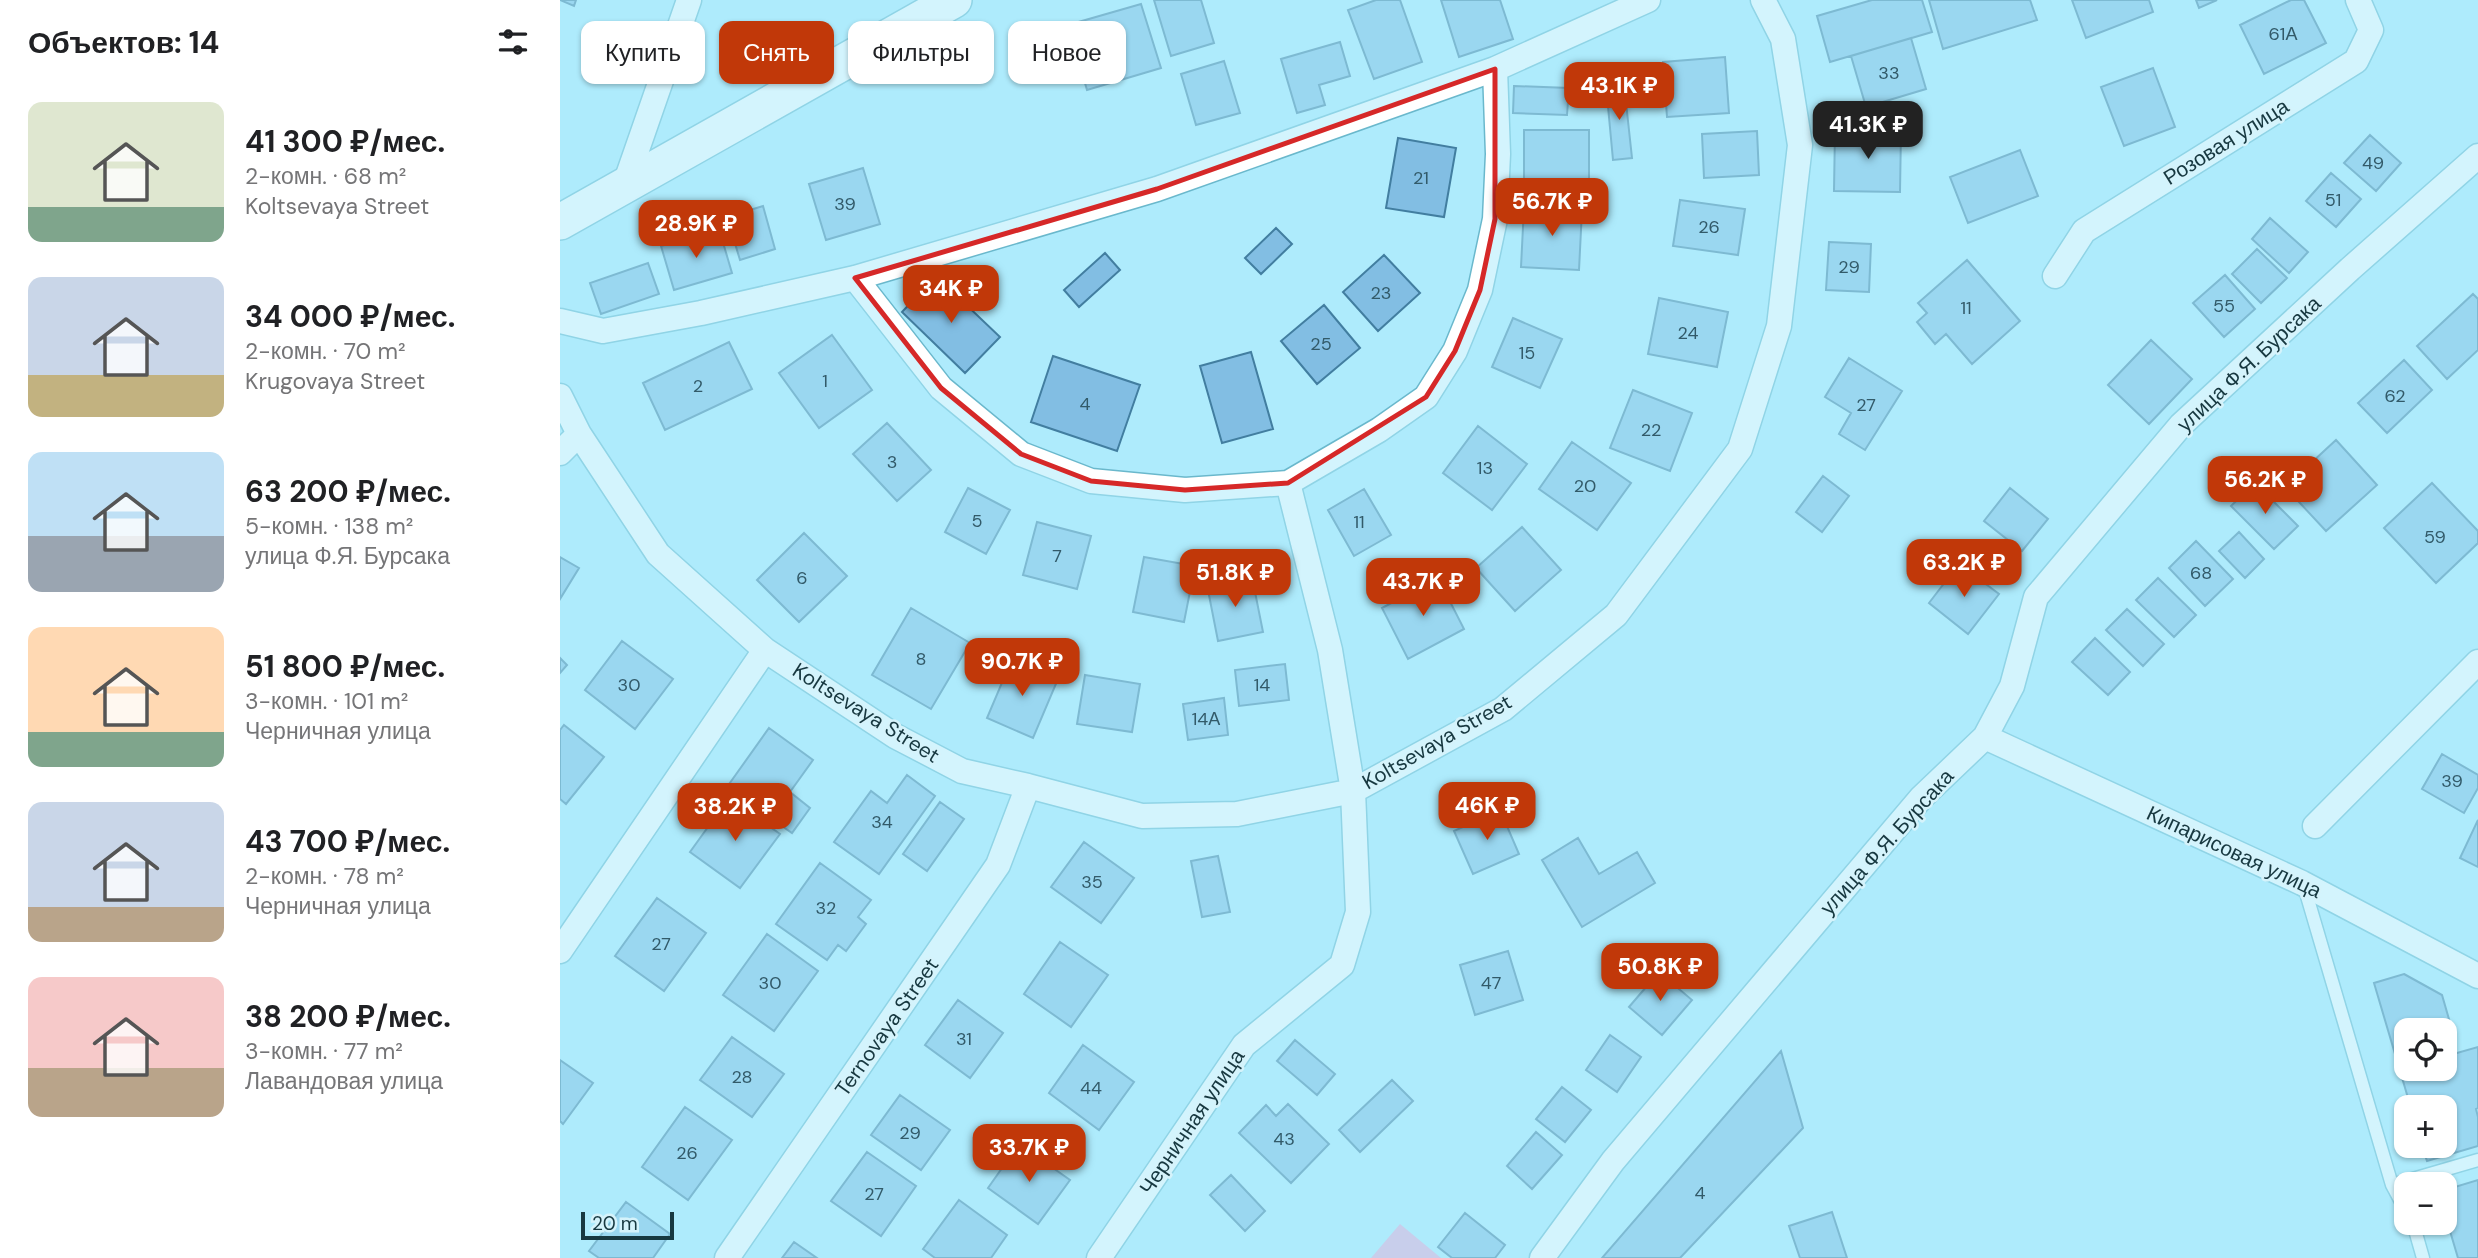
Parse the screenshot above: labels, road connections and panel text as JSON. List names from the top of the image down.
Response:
{
  "streets": {
    "street": [
      "Розовая улица",
      "улица Ф.Я. Бурсака",
      "Koltsevaya Street",
      "Кипарисовая улица",
      "Ternovaya Street",
      "Черничная улица"
    ]
  },
  "crossings": [
    ["улица Ф.Я. Бурсака", "Кипарисовая улица"],
    ["Koltsevaya Street", "Ternovaya Street"],
    ["Koltsevaya Street", "Черничная улица"]
  ],
  "house_numbers": [
    "61А",
    "33",
    "49",
    "21",
    "51",
    "39",
    "26",
    "29",
    "23",
    "55",
    "11",
    "24",
    "25",
    "15",
    "1",
    "2",
    "62",
    "4",
    "27",
    "22",
    "3",
    "13",
    "20",
    "5",
    "11",
    "59",
    "7",
    "68",
    "6",
    "8",
    "30",
    "14",
    "14А",
    "39",
    "34",
    "35",
    "32",
    "27",
    "30",
    "47",
    "31",
    "28",
    "44",
    "29",
    "43",
    "26",
    "4",
    "27"
  ],
  "scale_bar": "20 m",
  "page": {
    "heading": "Объектов: 14",
    "chip": [
      "Купить",
      "Снять",
      "Фильтры",
      "Новое"
    ],
    "price": [
      "43.1K ₽",
      "41.3K ₽",
      "56.7K ₽",
      "28.9K ₽",
      "34K ₽",
      "56.2K ₽",
      "63.2K ₽",
      "51.8K ₽",
      "43.7K ₽",
      "90.7K ₽",
      "46K ₽",
      "38.2K ₽",
      "50.8K ₽",
      "33.7K ₽"
    ],
    "list": [
      {
        "name": "41 300 ₽/мес.",
        "note": "2-комн. · 68 m² · Koltsevaya Street"
      },
      {
        "name": "34 000 ₽/мес.",
        "note": "2-комн. · 70 m² · Krugovaya Street"
      },
      {
        "name": "63 200 ₽/мес.",
        "note": "5-комн. · 138 m² · улица Ф.Я. Бурсака"
      },
      {
        "name": "51 800 ₽/мес.",
        "note": "3-комн. · 101 m² · Черничная улица"
      },
      {
        "name": "43 700 ₽/мес.",
        "note": "2-комн. · 78 m² · Черничная улица"
      },
      {
        "name": "38 200 ₽/мес.",
        "note": "3-комн. · 77 m² · Лавандовая улица"
      }
    ],
    "map_buttons": ["+", "−"],
    "scale": "20 m"
  }
}
